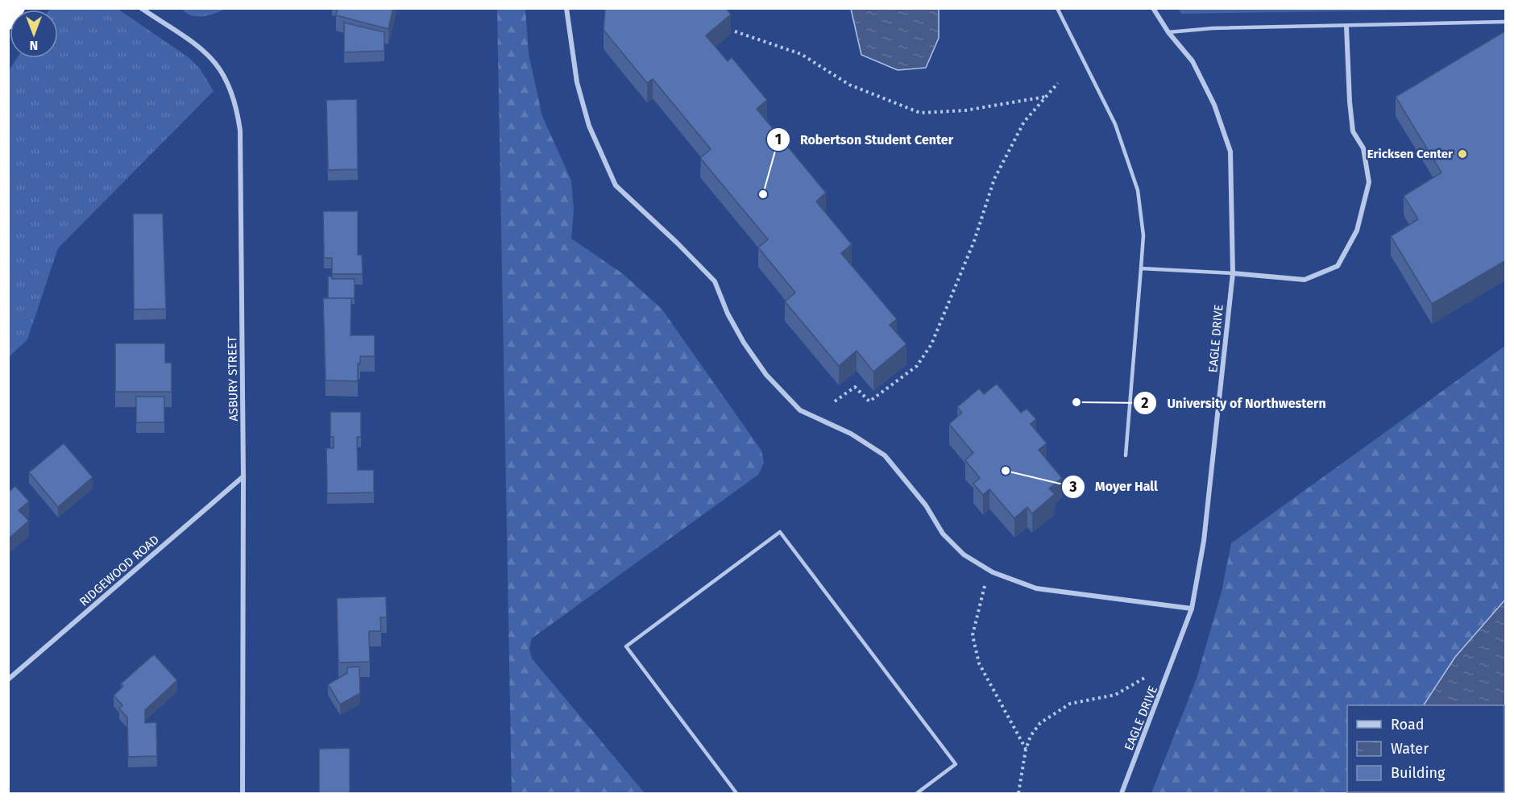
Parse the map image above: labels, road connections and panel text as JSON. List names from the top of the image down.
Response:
{
  "streets": {
    "street": ["EAGLE DRIVE", "ASBURY STREET", "RIDGEWOOD ROAD"]
  },
  "crossings": [
    ["ASBURY STREET", "RIDGEWOOD ROAD"]
  ],
  "places": [
    "Ericksen Center",
    "Robertson Student Center",
    "University of Northwestern",
    "Moyer Hall"
  ],
  "legend": ["Road", "Water", "Building"],
  "north": "bottom"
}
